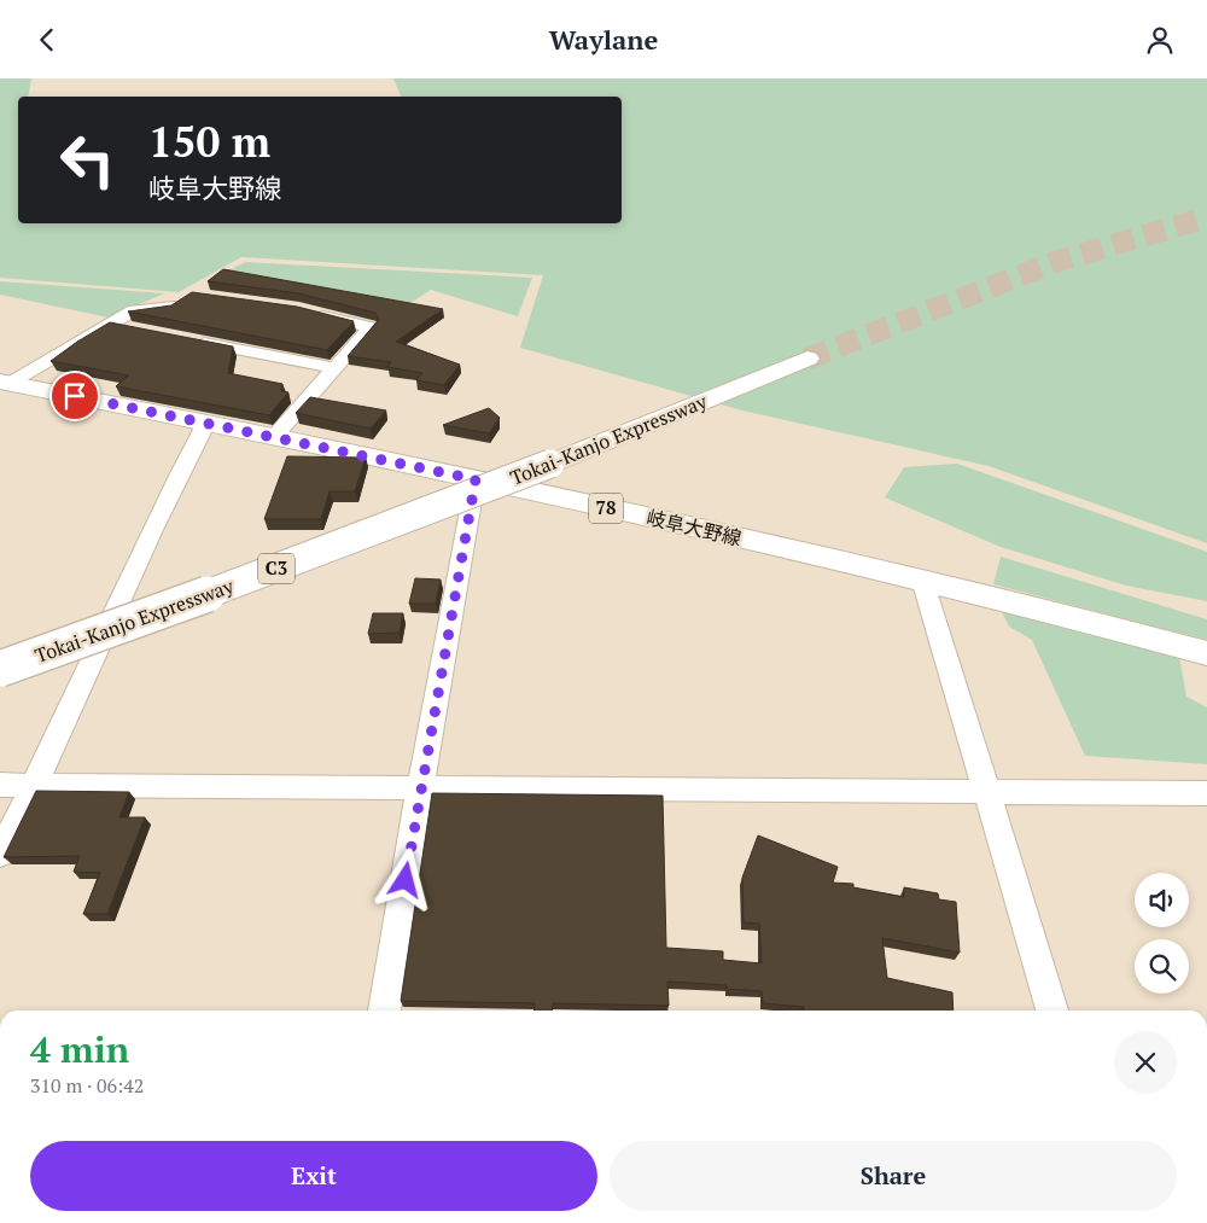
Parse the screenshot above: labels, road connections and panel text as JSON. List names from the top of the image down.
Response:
{
  "streets": {
    "main road": [
      "Tokai-Kanjo Expressway",
      "78",
      "岐阜大野線",
      "C3"
    ]
  },
  "page": {
    "header": "Waylane",
    "turn": ["150 m", "岐阜大野線"],
    "heading": ["4 min", "310 m · 06:42"],
    "buttons": ["Exit", "Share"]
  }
}
